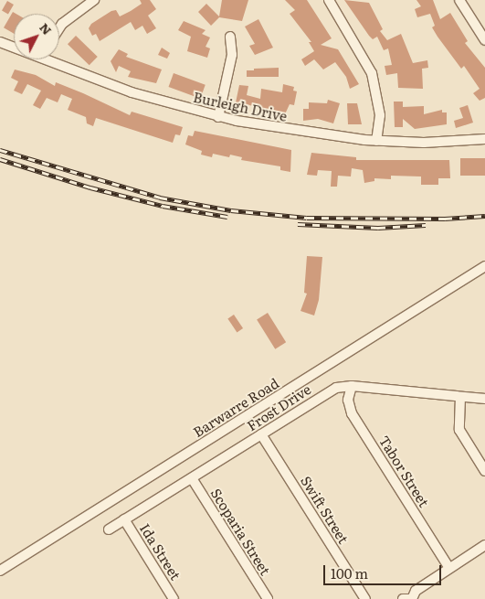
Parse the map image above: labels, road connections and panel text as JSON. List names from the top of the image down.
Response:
{
  "streets": {
    "street": [
      "Burleigh Drive",
      "Barwarre Road",
      "Frost Drive",
      "Tabor Street",
      "Swift Street",
      "Scoparia Street",
      "Ida Street"
    ]
  },
  "crossings": [
    ["Frost Drive", "Tabor Street"],
    ["Frost Drive", "Swift Street"],
    ["Frost Drive", "Scoparia Street"],
    ["Frost Drive", "Ida Street"]
  ],
  "scale_bar": "100 m",
  "north": "top right"
}
